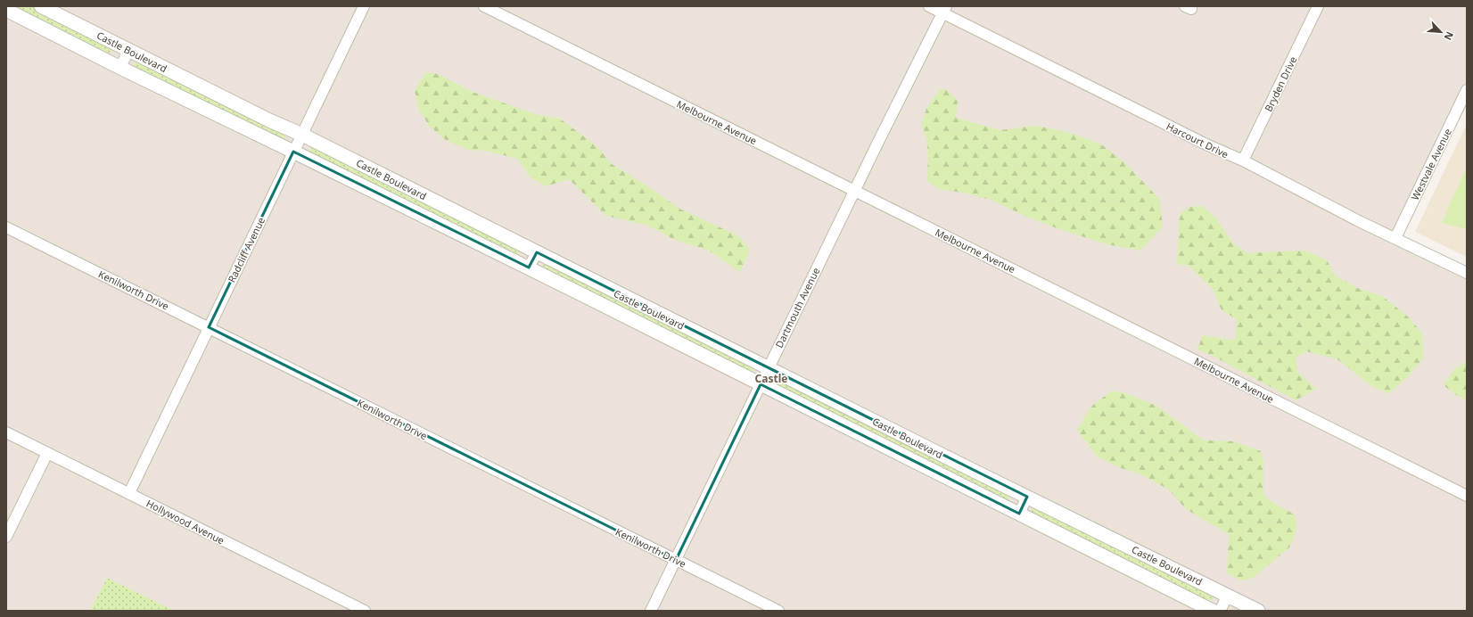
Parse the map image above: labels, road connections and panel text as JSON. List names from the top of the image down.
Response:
{
  "streets": {
    "street": [
      "Castle Boulevard",
      "Bryden Drive",
      "Melbourne Avenue",
      "Harcourt Drive",
      "Westvale Avenue",
      "Radcliff Avenue",
      "Kenilworth Drive",
      "Dartmouth Avenue",
      "Hollywood Avenue"
    ]
  },
  "crossings": [
    ["Castle Boulevard", "Radcliff Avenue"],
    ["Castle Boulevard", "Dartmouth Avenue"],
    ["Bryden Drive", "Harcourt Drive"],
    ["Melbourne Avenue", "Dartmouth Avenue"],
    ["Harcourt Drive", "Westvale Avenue"],
    ["Harcourt Drive", "Dartmouth Avenue"],
    ["Radcliff Avenue", "Kenilworth Drive"],
    ["Radcliff Avenue", "Hollywood Avenue"],
    ["Kenilworth Drive", "Dartmouth Avenue"]
  ],
  "districts": ["Castle"],
  "north": "bottom right"
}
